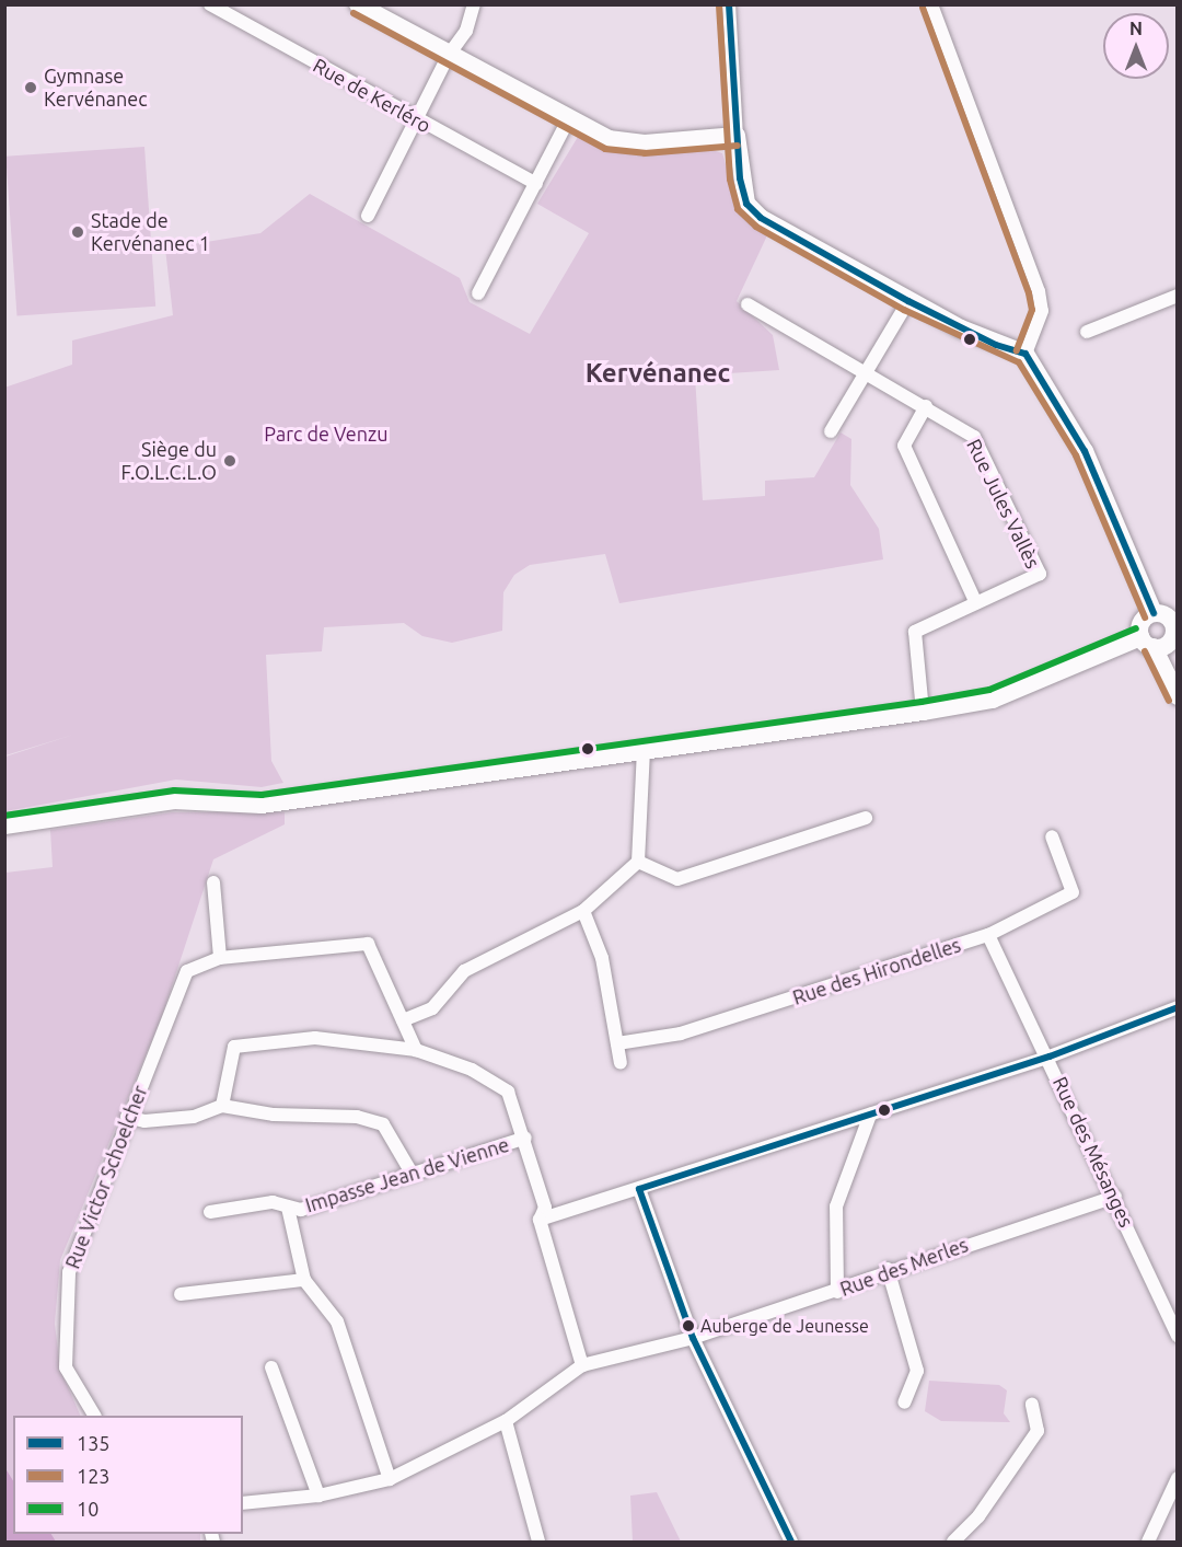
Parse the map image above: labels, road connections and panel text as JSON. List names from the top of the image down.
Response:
{
  "streets": {
    "street": [
      "Rue de Kerléro",
      "Rue Jules Vallès",
      "Rue des Hirondelles",
      "Rue des Mésanges",
      "Impasse Jean de Vienne",
      "Rue Victor Schoelcher",
      "Rue des Merles"
    ]
  },
  "crossings": [
    ["Rue des Hirondelles", "Rue des Mésanges"],
    ["Rue des Mésanges", "Rue des Merles"]
  ],
  "districts": ["Kervénanec"],
  "parks": ["Parc de Venzu"],
  "places": [
    "Gymnase Kervénanec",
    "Stade de Kervénanec 1",
    "Siège du F.O.L.C.L.O",
    "Auberge de Jeunesse"
  ],
  "lines": ["transit line 135", "transit line 123", "transit line 10"],
  "legend": ["135", "123", "10"],
  "north": "top"
}
